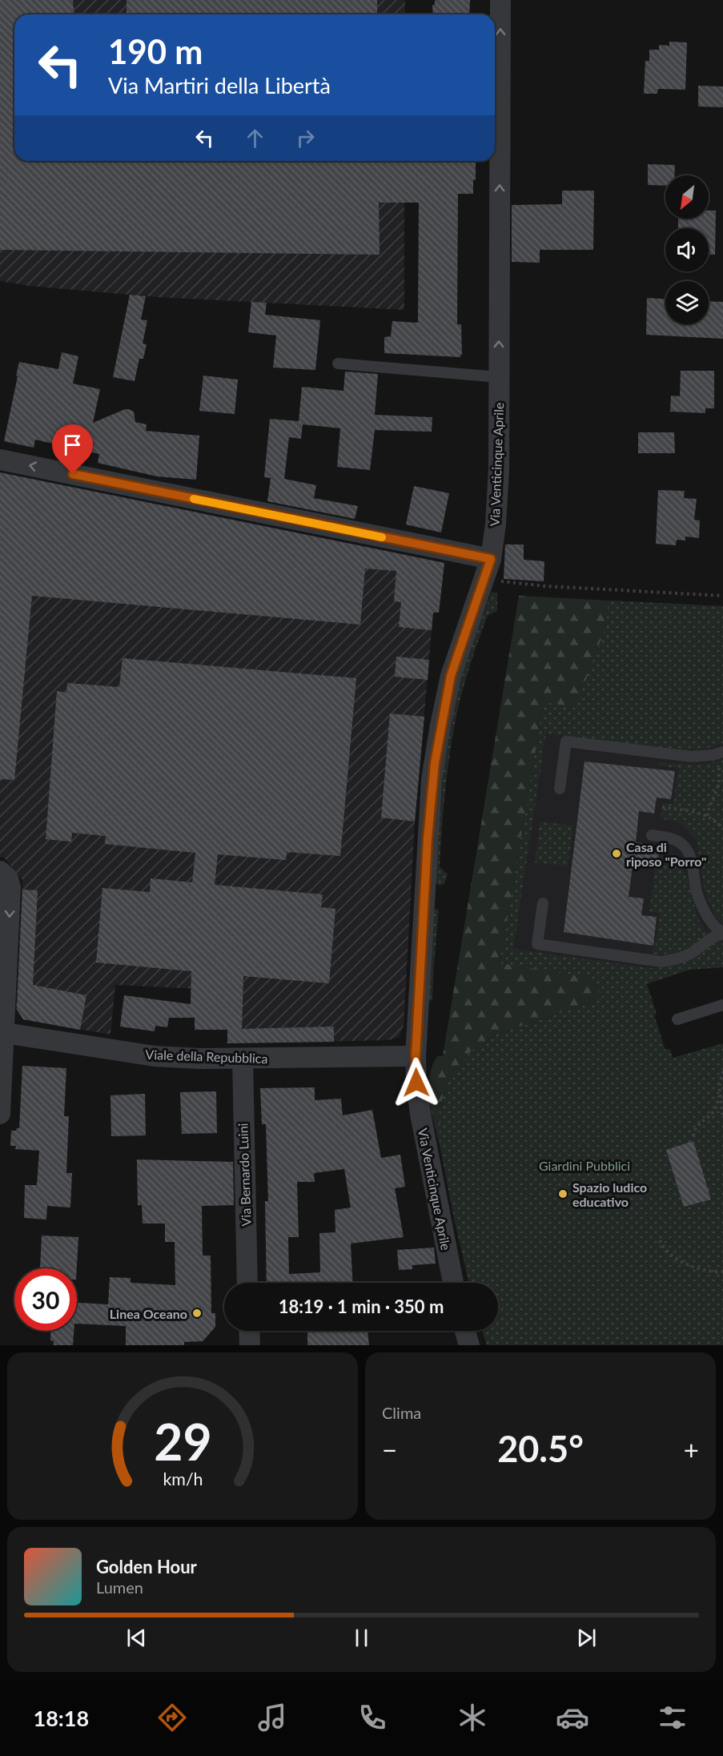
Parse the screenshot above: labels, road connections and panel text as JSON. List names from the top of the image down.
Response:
{
  "streets": {
    "street": ["Via Venticinque Aprile", "Viale della Repubblica", "Via Bernardo Luini"]
  },
  "crossings": [
    ["Via Venticinque Aprile", "Viale della Repubblica"],
    ["Viale della Repubblica", "Via Bernardo Luini"]
  ],
  "parks": ["Giardini Pubblici"],
  "places": ["Casa di riposo \"Porro\"", "Spazio ludico educativo", "Linea Oceano"],
  "north": "bottom left",
  "page": {
    "turn": ["190 m", "Via Martiri della Libertà"],
    "limit": "30",
    "trip": "18:19 · 1 min · 350 m",
    "tile": "Clima",
    "heat": ["−", "20.5°", "+"],
    "song": ["Golden Hour", "Lumen"],
    "tabs": "18:18",
    "gauge": ["29", "km/h"]
  }
}
